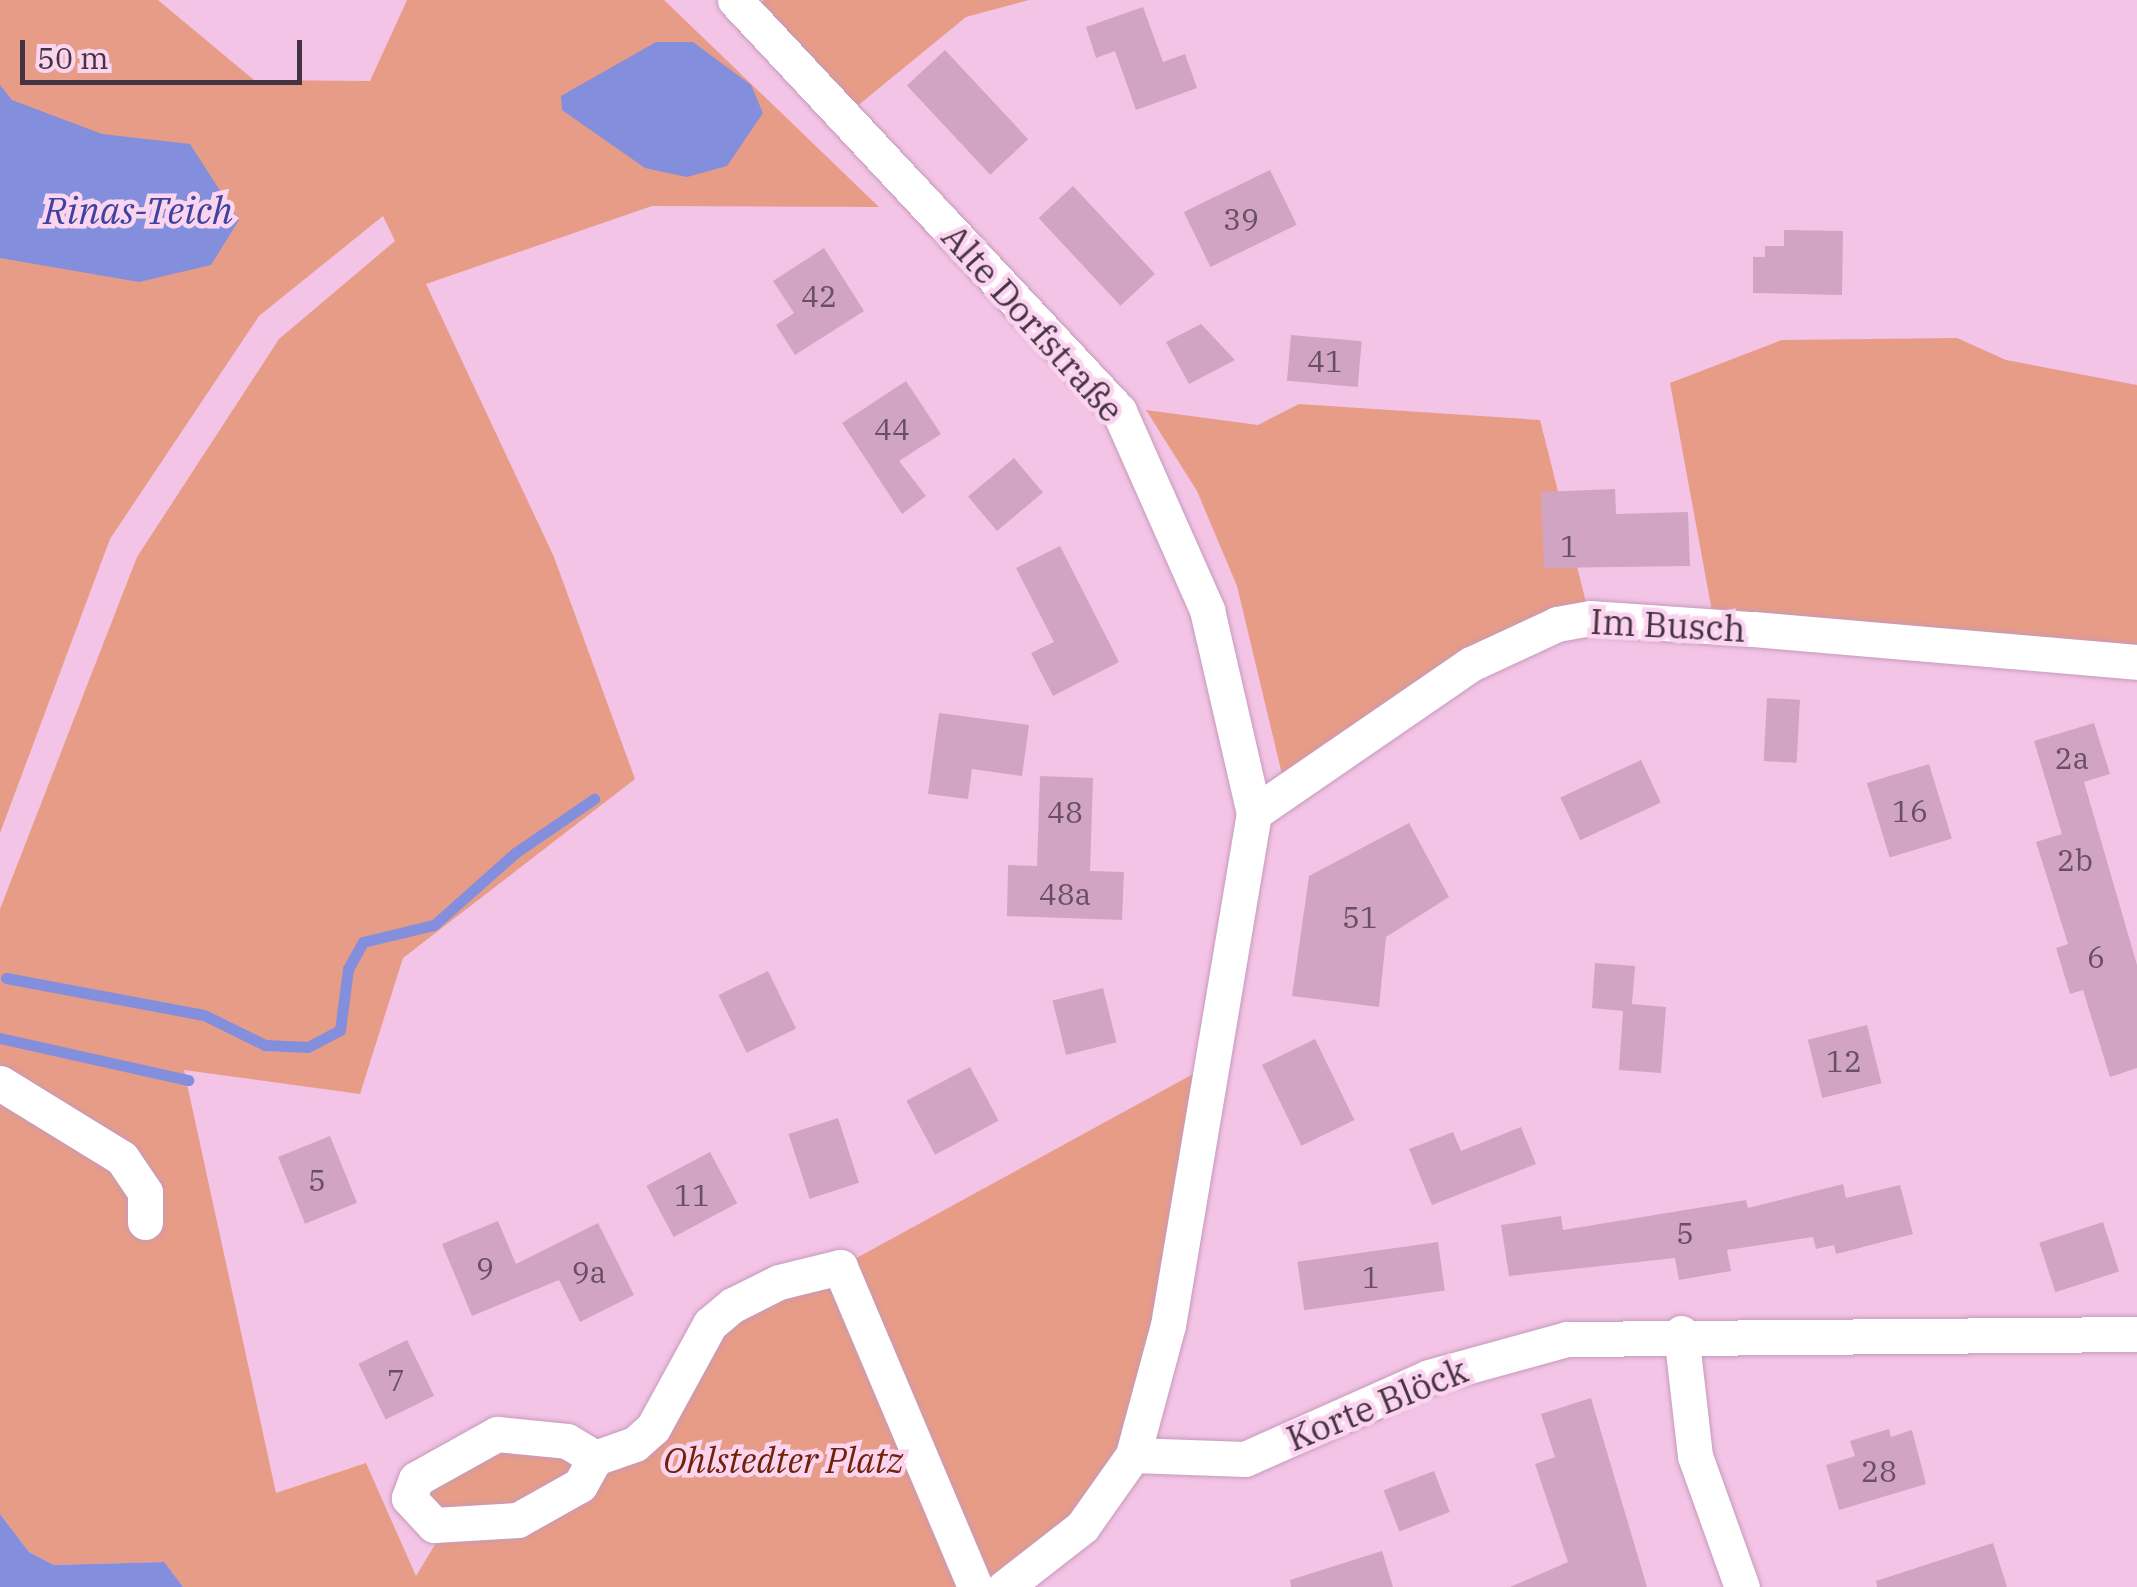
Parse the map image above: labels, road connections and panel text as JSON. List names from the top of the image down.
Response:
{
  "streets": {
    "street": ["Alte Dorfstraße", "Im Busch", "Korte Blöck"]
  },
  "crossings": [
    ["Alte Dorfstraße", "Im Busch"],
    ["Alte Dorfstraße", "Korte Blöck"]
  ],
  "water": ["Rinas-Teich"],
  "parks": ["Ohlstedter Platz"],
  "house_numbers": [
    "39",
    "42",
    "41",
    "44",
    "1",
    "2a",
    "16",
    "48",
    "2b",
    "48a",
    "51",
    "6",
    "12",
    "5",
    "11",
    "5",
    "9",
    "9a",
    "1",
    "7",
    "28"
  ],
  "scale_bar": "50 m"
}
